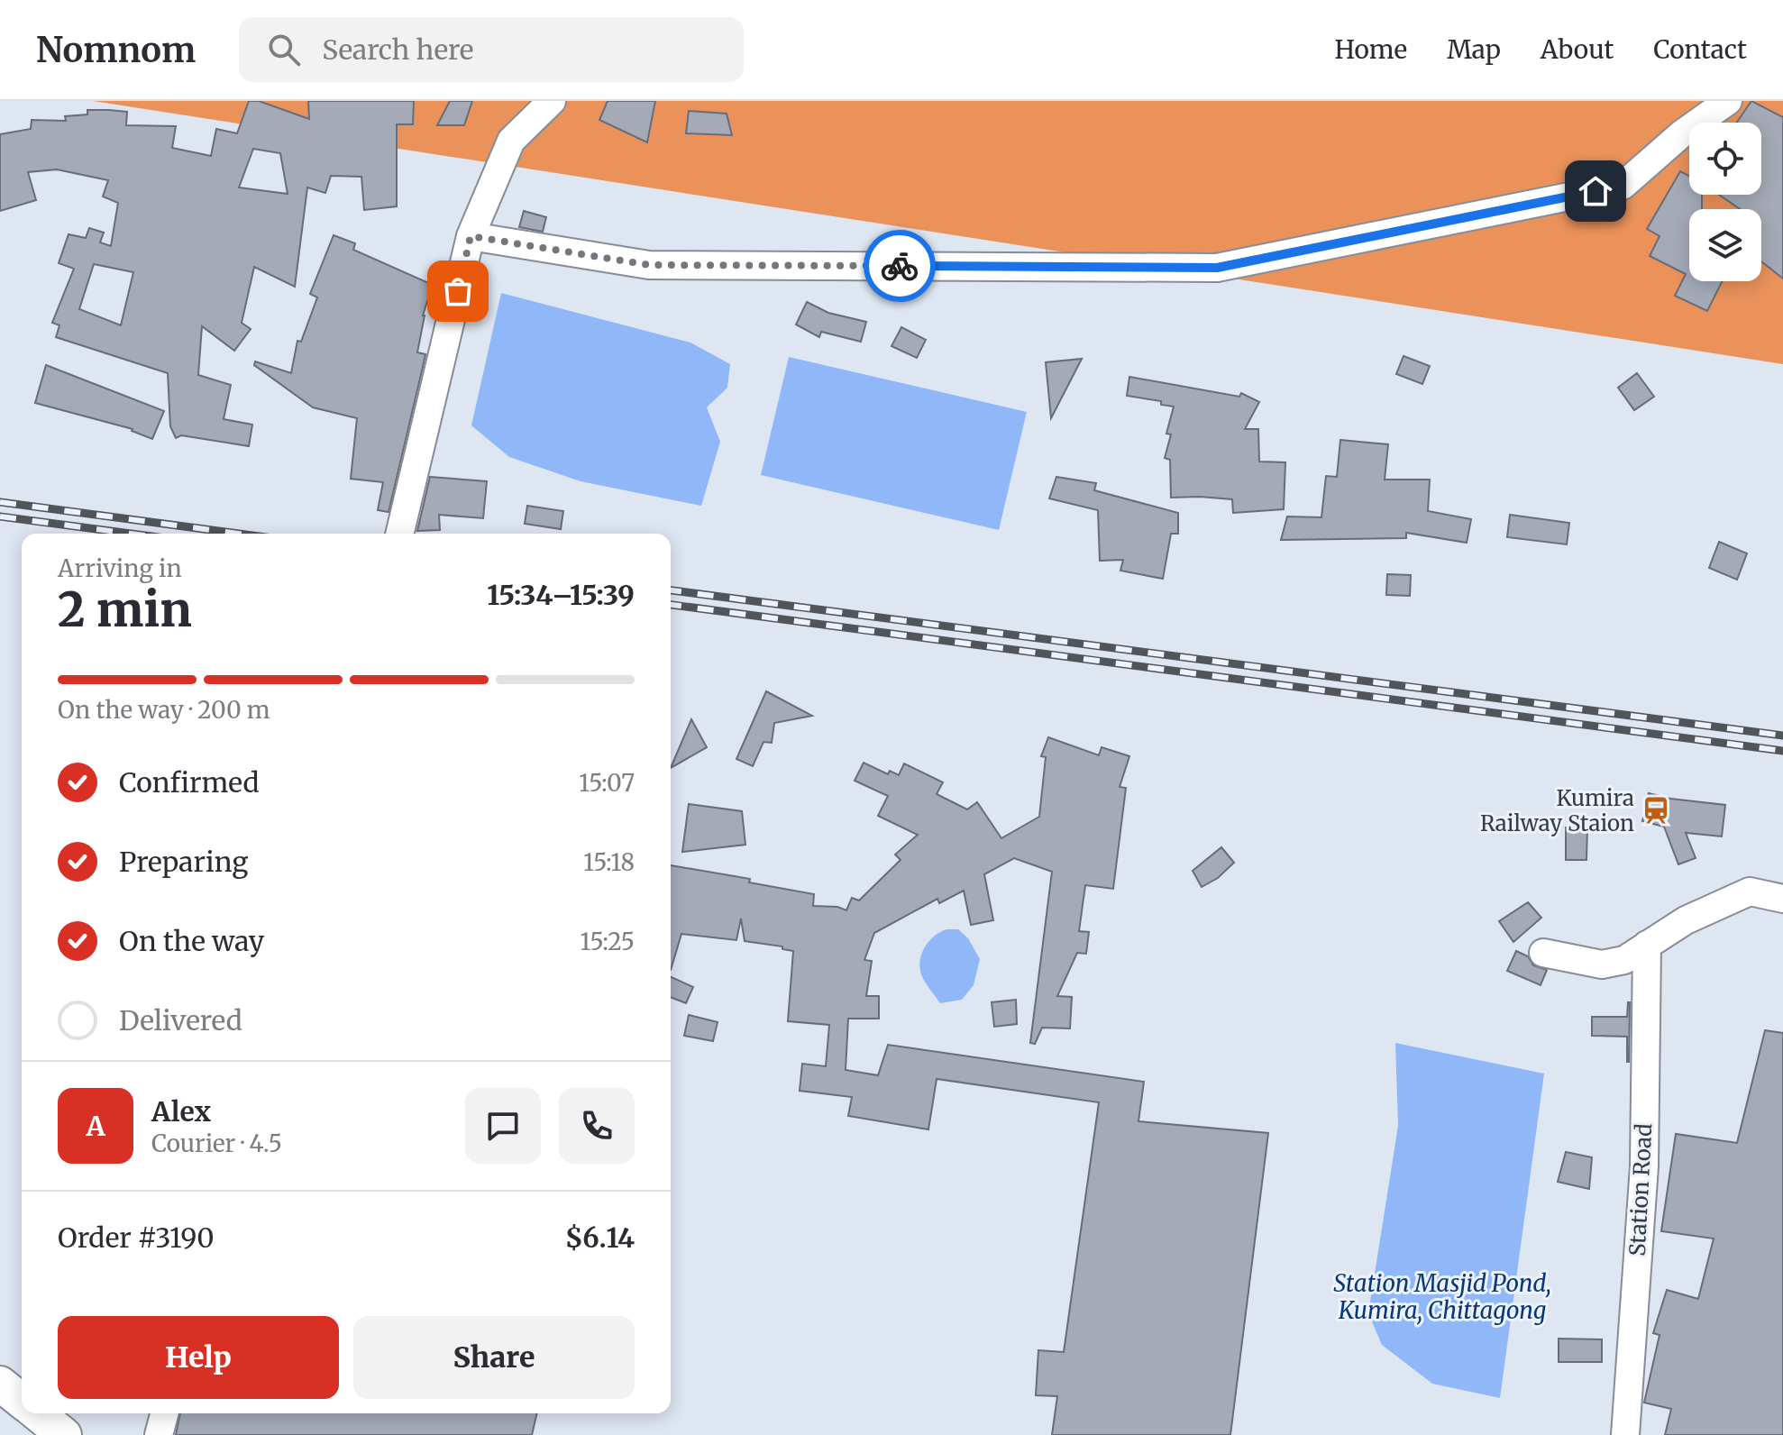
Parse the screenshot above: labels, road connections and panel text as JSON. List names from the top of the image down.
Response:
{
  "streets": {
    "street": ["Station Road"]
  },
  "water": ["Station Masjid Pond, Kumira, Chittagong"],
  "places": {
    "station": ["Kumira Railway Staion"]
  },
  "page": {
    "header": "Nomnom",
    "search": "Search here",
    "nav": [
      "Home",
      "Map",
      "About",
      "Contact"
    ],
    "heading": ["2 min", "Arriving in", "15:34–15:39"],
    "panel": [
      "Alex",
      "Courier · 4.5",
      "Order #3190",
      "$6.14"
    ],
    "bar": "On the way · 200 m",
    "list": [
      ["Confirmed", "15:07"],
      ["Preparing", "15:18"],
      ["On the way", "15:25"],
      "Delivered"
    ],
    "round": "A",
    "buttons": ["Help", "Share"]
  }
}
